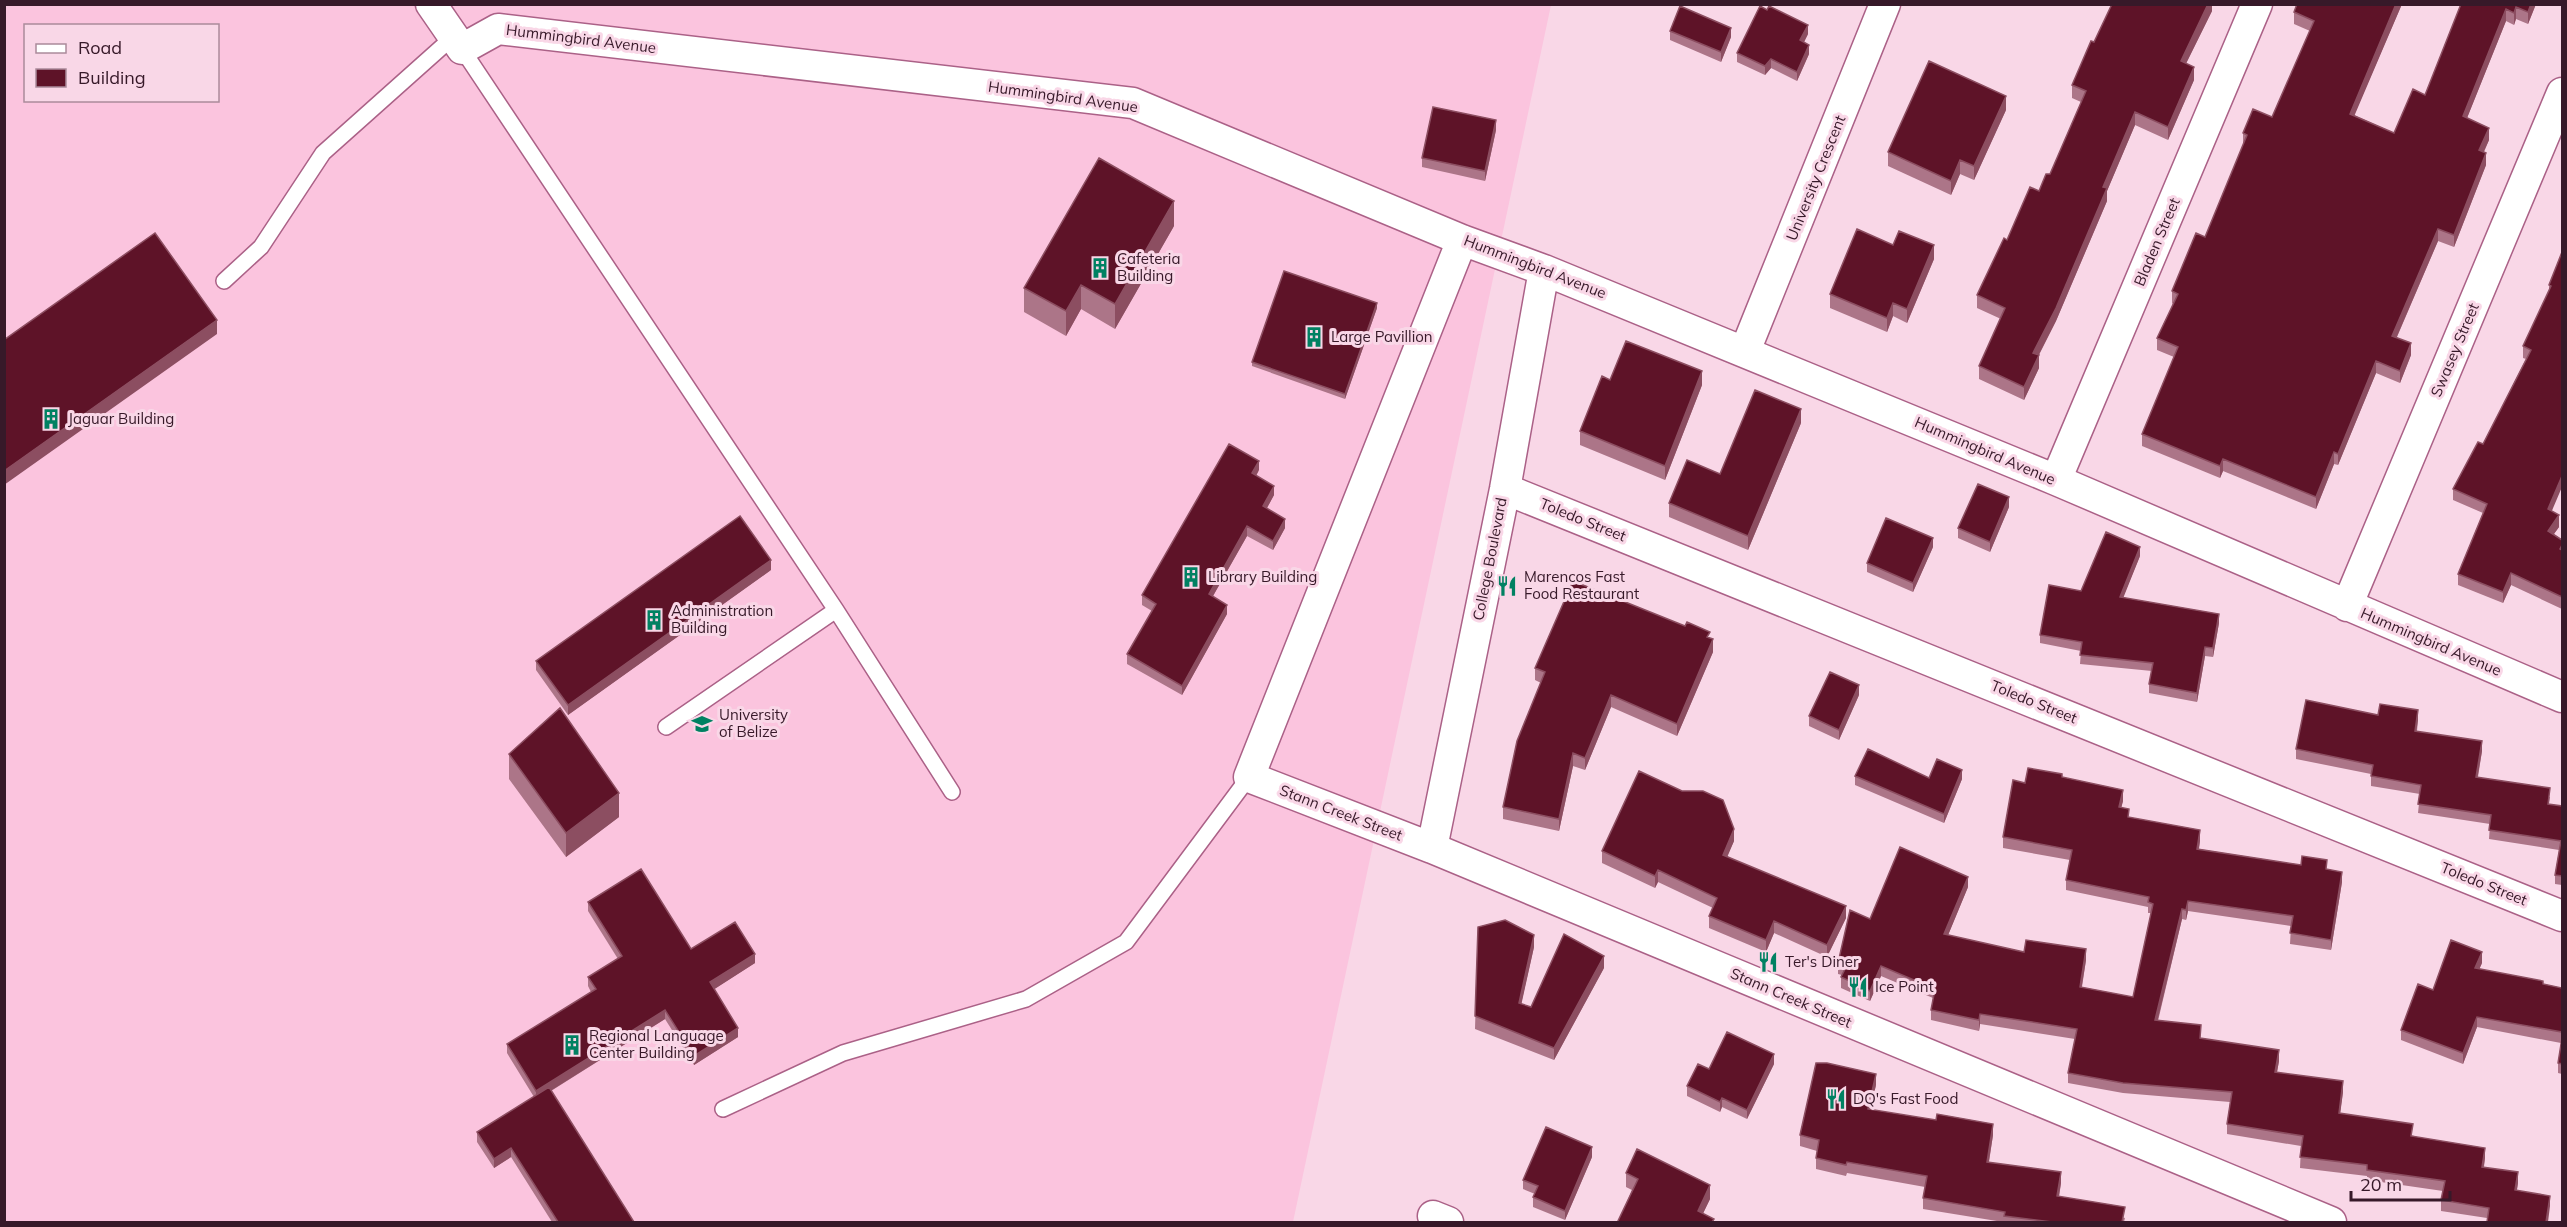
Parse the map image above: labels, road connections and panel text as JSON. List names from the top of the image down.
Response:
{
  "streets": {
    "street": [
      "Hummingbird Avenue",
      "University Crescent",
      "Bladen Street",
      "Swasey Street",
      "Toledo Street",
      "College Boulevard",
      "Stann Creek Street"
    ]
  },
  "crossings": [
    ["Hummingbird Avenue", "University Crescent"],
    ["Hummingbird Avenue", "Bladen Street"],
    ["Hummingbird Avenue", "Swasey Street"],
    ["Hummingbird Avenue", "College Boulevard"],
    ["Toledo Street", "College Boulevard"],
    ["College Boulevard", "Stann Creek Street"]
  ],
  "places": {
    "building": [
      "Cafeteria Building",
      "Large Pavillion",
      "Jaguar Building",
      "Library Building",
      "Administration Building",
      "Regional Language Center Building"
    ],
    "restaurant": [
      "Marencos Fast Food Restaurant",
      "Ter's Diner",
      "Ice Point",
      "DQ's Fast Food"
    ],
    "school or university": ["University of Belize"]
  },
  "legend": ["Road", "Building"],
  "scale_bar": "20 m"
}
